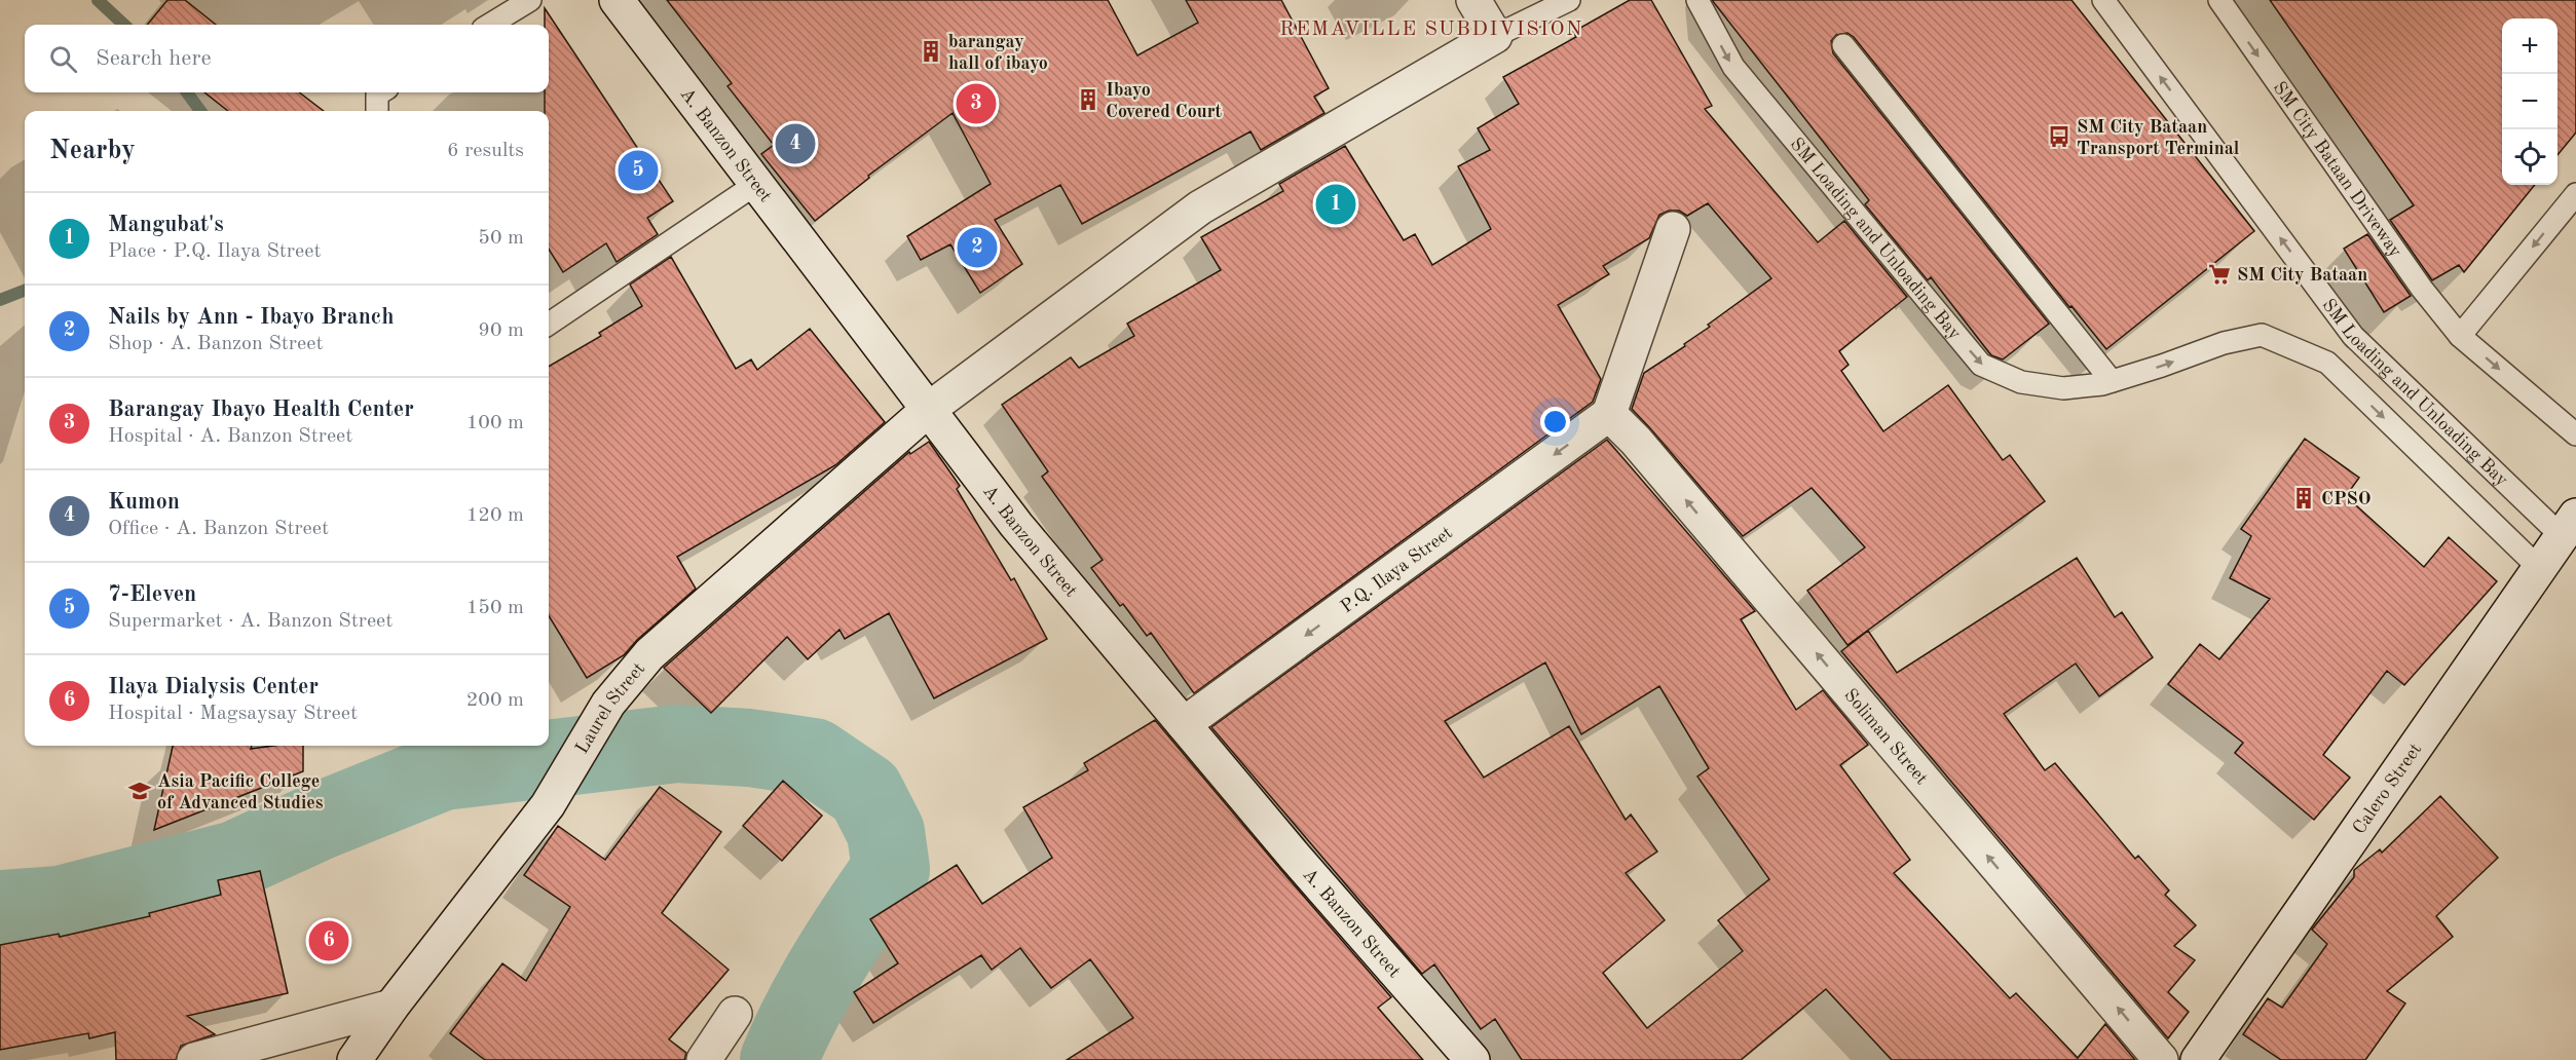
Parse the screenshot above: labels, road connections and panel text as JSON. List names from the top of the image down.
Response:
{
  "streets": {
    "street": [
      "A. Banzon Street",
      "P.Q. Ilaya Street",
      "Laurel Street",
      "Soliman Street",
      "Calero Street"
    ],
    "lane": ["SM City Bataan Driveway", "SM Loading and Unloading Bay"]
  },
  "crossings": [
    ["A. Banzon Street", "P.Q. Ilaya Street"],
    ["A. Banzon Street", "Laurel Street"],
    ["SM Loading and Unloading Bay", "Calero Street"],
    ["P.Q. Ilaya Street", "Soliman Street"]
  ],
  "one_way": ["SM City Bataan Driveway", "P.Q. Ilaya Street", "Soliman Street"],
  "districts": ["REMAVILLE SUBDIVISION"],
  "places": {
    "building": ["barangay hall of ibayo", "Ibayo Covered Court", "CPSO"],
    "bus stop": ["SM City Bataan Transport Terminal"],
    "supermarket": ["SM City Bataan"],
    "school or university": ["Asia Pacific College of Advanced Studies"]
  },
  "page": {
    "map_buttons": ["+", "−"],
    "search": "Search here",
    "pins": [
      "3",
      "4",
      "5",
      "1",
      "2",
      "6"
    ],
    "heading": ["Nearby", "6 results"],
    "list": [
      {
        "mark": "1",
        "name": "Mangubat's",
        "note": "Place · P.Q. Ilaya Street",
        "value": "50 m"
      },
      {
        "mark": "2",
        "name": "Nails by Ann - Ibayo Branch",
        "note": "Shop · A. Banzon Street",
        "value": "90 m"
      },
      {
        "mark": "3",
        "name": "Barangay Ibayo Health Center",
        "note": "Hospital · A. Banzon Street",
        "value": "100 m"
      },
      {
        "mark": "4",
        "name": "Kumon",
        "note": "Office · A. Banzon Street",
        "value": "120 m"
      },
      {
        "mark": "5",
        "name": "7-Eleven",
        "note": "Supermarket · A. Banzon Street",
        "value": "150 m"
      },
      {
        "mark": "6",
        "name": "Ilaya Dialysis Center",
        "note": "Hospital · Magsaysay Street",
        "value": "200 m"
      }
    ]
  }
}
